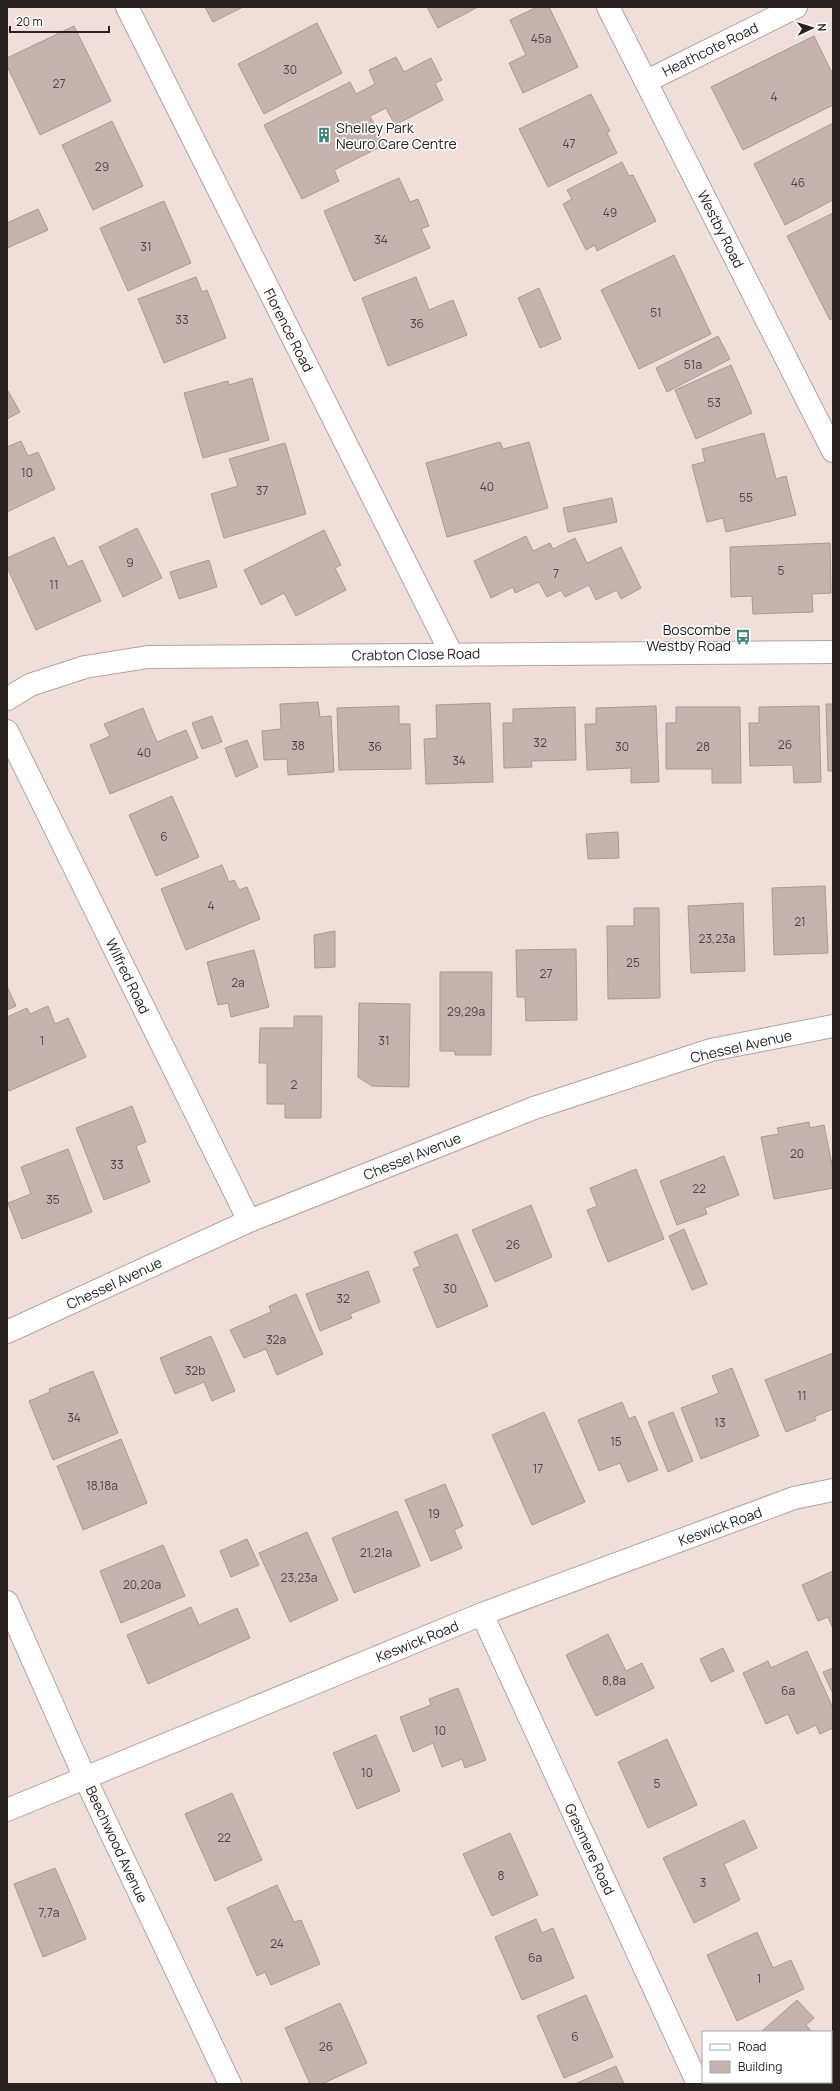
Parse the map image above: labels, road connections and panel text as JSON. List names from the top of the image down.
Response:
{
  "streets": {
    "street": [
      "Heathcote Road",
      "Westby Road",
      "Florence Road",
      "Crabton Close Road",
      "Wilfred Road",
      "Chessel Avenue",
      "Keswick Road",
      "Beechwood Avenue",
      "Grasmere Road"
    ]
  },
  "crossings": [
    ["Heathcote Road", "Westby Road"],
    ["Florence Road", "Crabton Close Road"],
    ["Wilfred Road", "Chessel Avenue"],
    ["Keswick Road", "Beechwood Avenue"],
    ["Keswick Road", "Grasmere Road"]
  ],
  "places": {
    "building": ["Shelley Park Neuro Care Centre"],
    "bus stop": ["Boscombe Westby Road"]
  },
  "house_numbers": [
    "45a",
    "30",
    "27",
    "4",
    "47",
    "29",
    "46",
    "49",
    "34",
    "31",
    "51",
    "33",
    "36",
    "51a",
    "53",
    "10",
    "40",
    "37",
    "55",
    "9",
    "5",
    "7",
    "11",
    "32",
    "26",
    "38",
    "36",
    "30",
    "28",
    "40",
    "34",
    "6",
    "4",
    "21",
    "23,23a",
    "25",
    "27",
    "2a",
    "29,29a",
    "1",
    "31",
    "2",
    "20",
    "33",
    "22",
    "35",
    "26",
    "30",
    "32",
    "32a",
    "32b",
    "11",
    "34",
    "13",
    "15",
    "17",
    "18,18a",
    "19",
    "21,21a",
    "23,23a",
    "20,20a",
    "8,8a",
    "6a",
    "10",
    "10",
    "5",
    "22",
    "8",
    "3",
    "7,7a",
    "24",
    "6a",
    "1",
    "6",
    "26"
  ],
  "legend": ["Road", "Building"],
  "scale_bar": "20 m",
  "north": "right"
}
